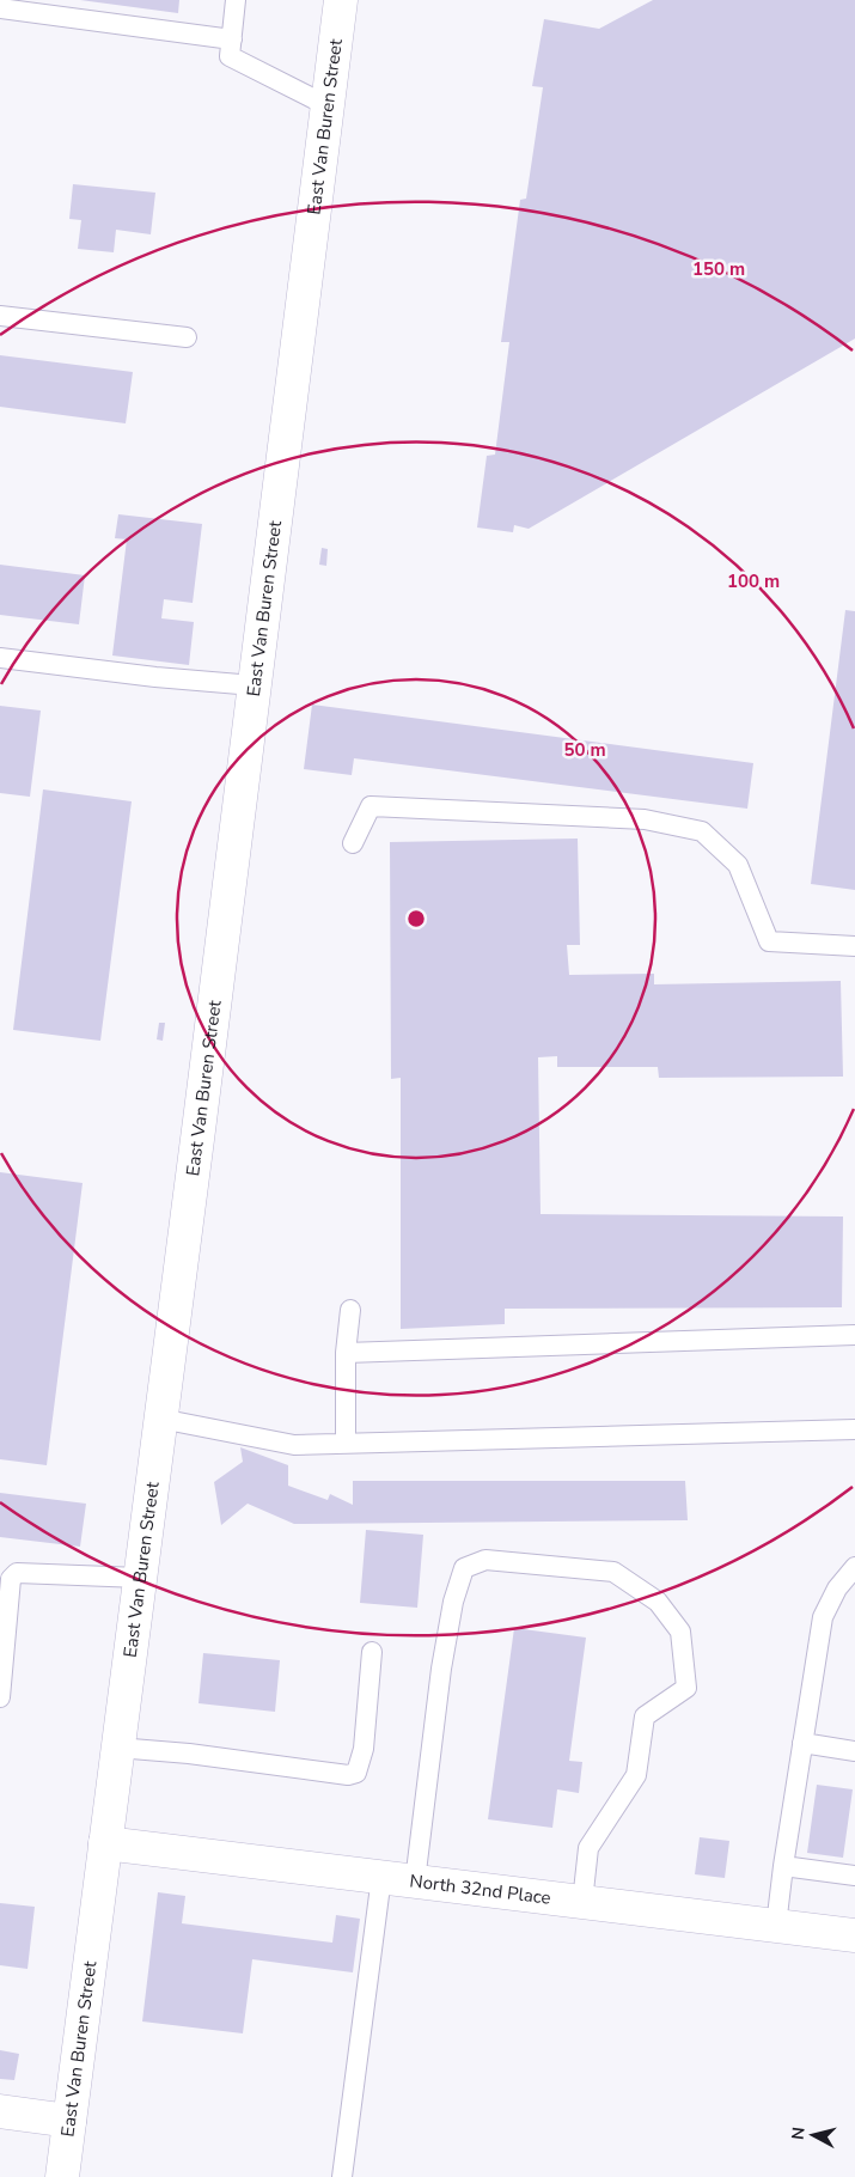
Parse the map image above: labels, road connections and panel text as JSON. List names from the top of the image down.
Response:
{
  "streets": {
    "main road": ["East Van Buren Street", "North 32nd Place"]
  },
  "crossings": [
    ["East Van Buren Street", "North 32nd Place"]
  ],
  "north": "left",
  "rings": ["150 m", "100 m", "50 m"]
}
